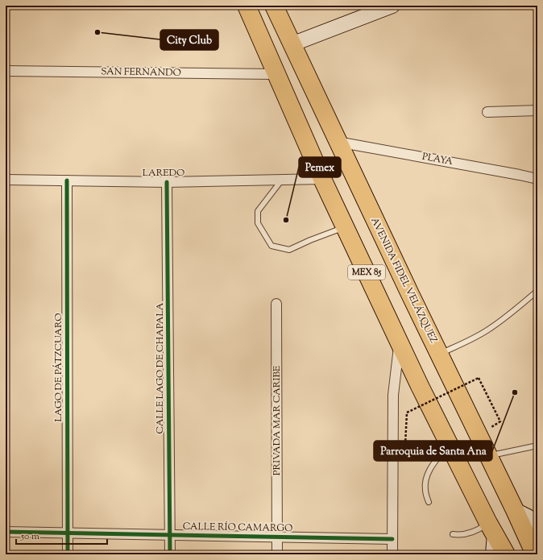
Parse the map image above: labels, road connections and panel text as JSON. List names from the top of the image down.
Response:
{
  "streets": {
    "highway": ["MEX 85", "AVENIDA FIDEL VELÁZQUEZ"],
    "street": [
      "SAN FERNANDO",
      "PLAYA",
      "LAREDO",
      "LAGO DE PÁTZCUARO",
      "CALLE LAGO DE CHAPALA",
      "PRIVADA MAR CARIBE",
      "CALLE RÍO CAMARGO"
    ]
  },
  "crossings": [
    ["SAN FERNANDO", "MEX 85"],
    ["PLAYA", "AVENIDA FIDEL VELÁZQUEZ"],
    ["LAREDO", "MEX 85"],
    ["LAREDO", "LAGO DE PÁTZCUARO"],
    ["LAREDO", "CALLE LAGO DE CHAPALA"],
    ["LAGO DE PÁTZCUARO", "CALLE RÍO CAMARGO"],
    ["CALLE LAGO DE CHAPALA", "CALLE RÍO CAMARGO"],
    ["PRIVADA MAR CARIBE", "CALLE RÍO CAMARGO"]
  ],
  "places": ["City Club", "Pemex", "Parroquia de Santa Ana"],
  "scale_bar": "50 m"
}
